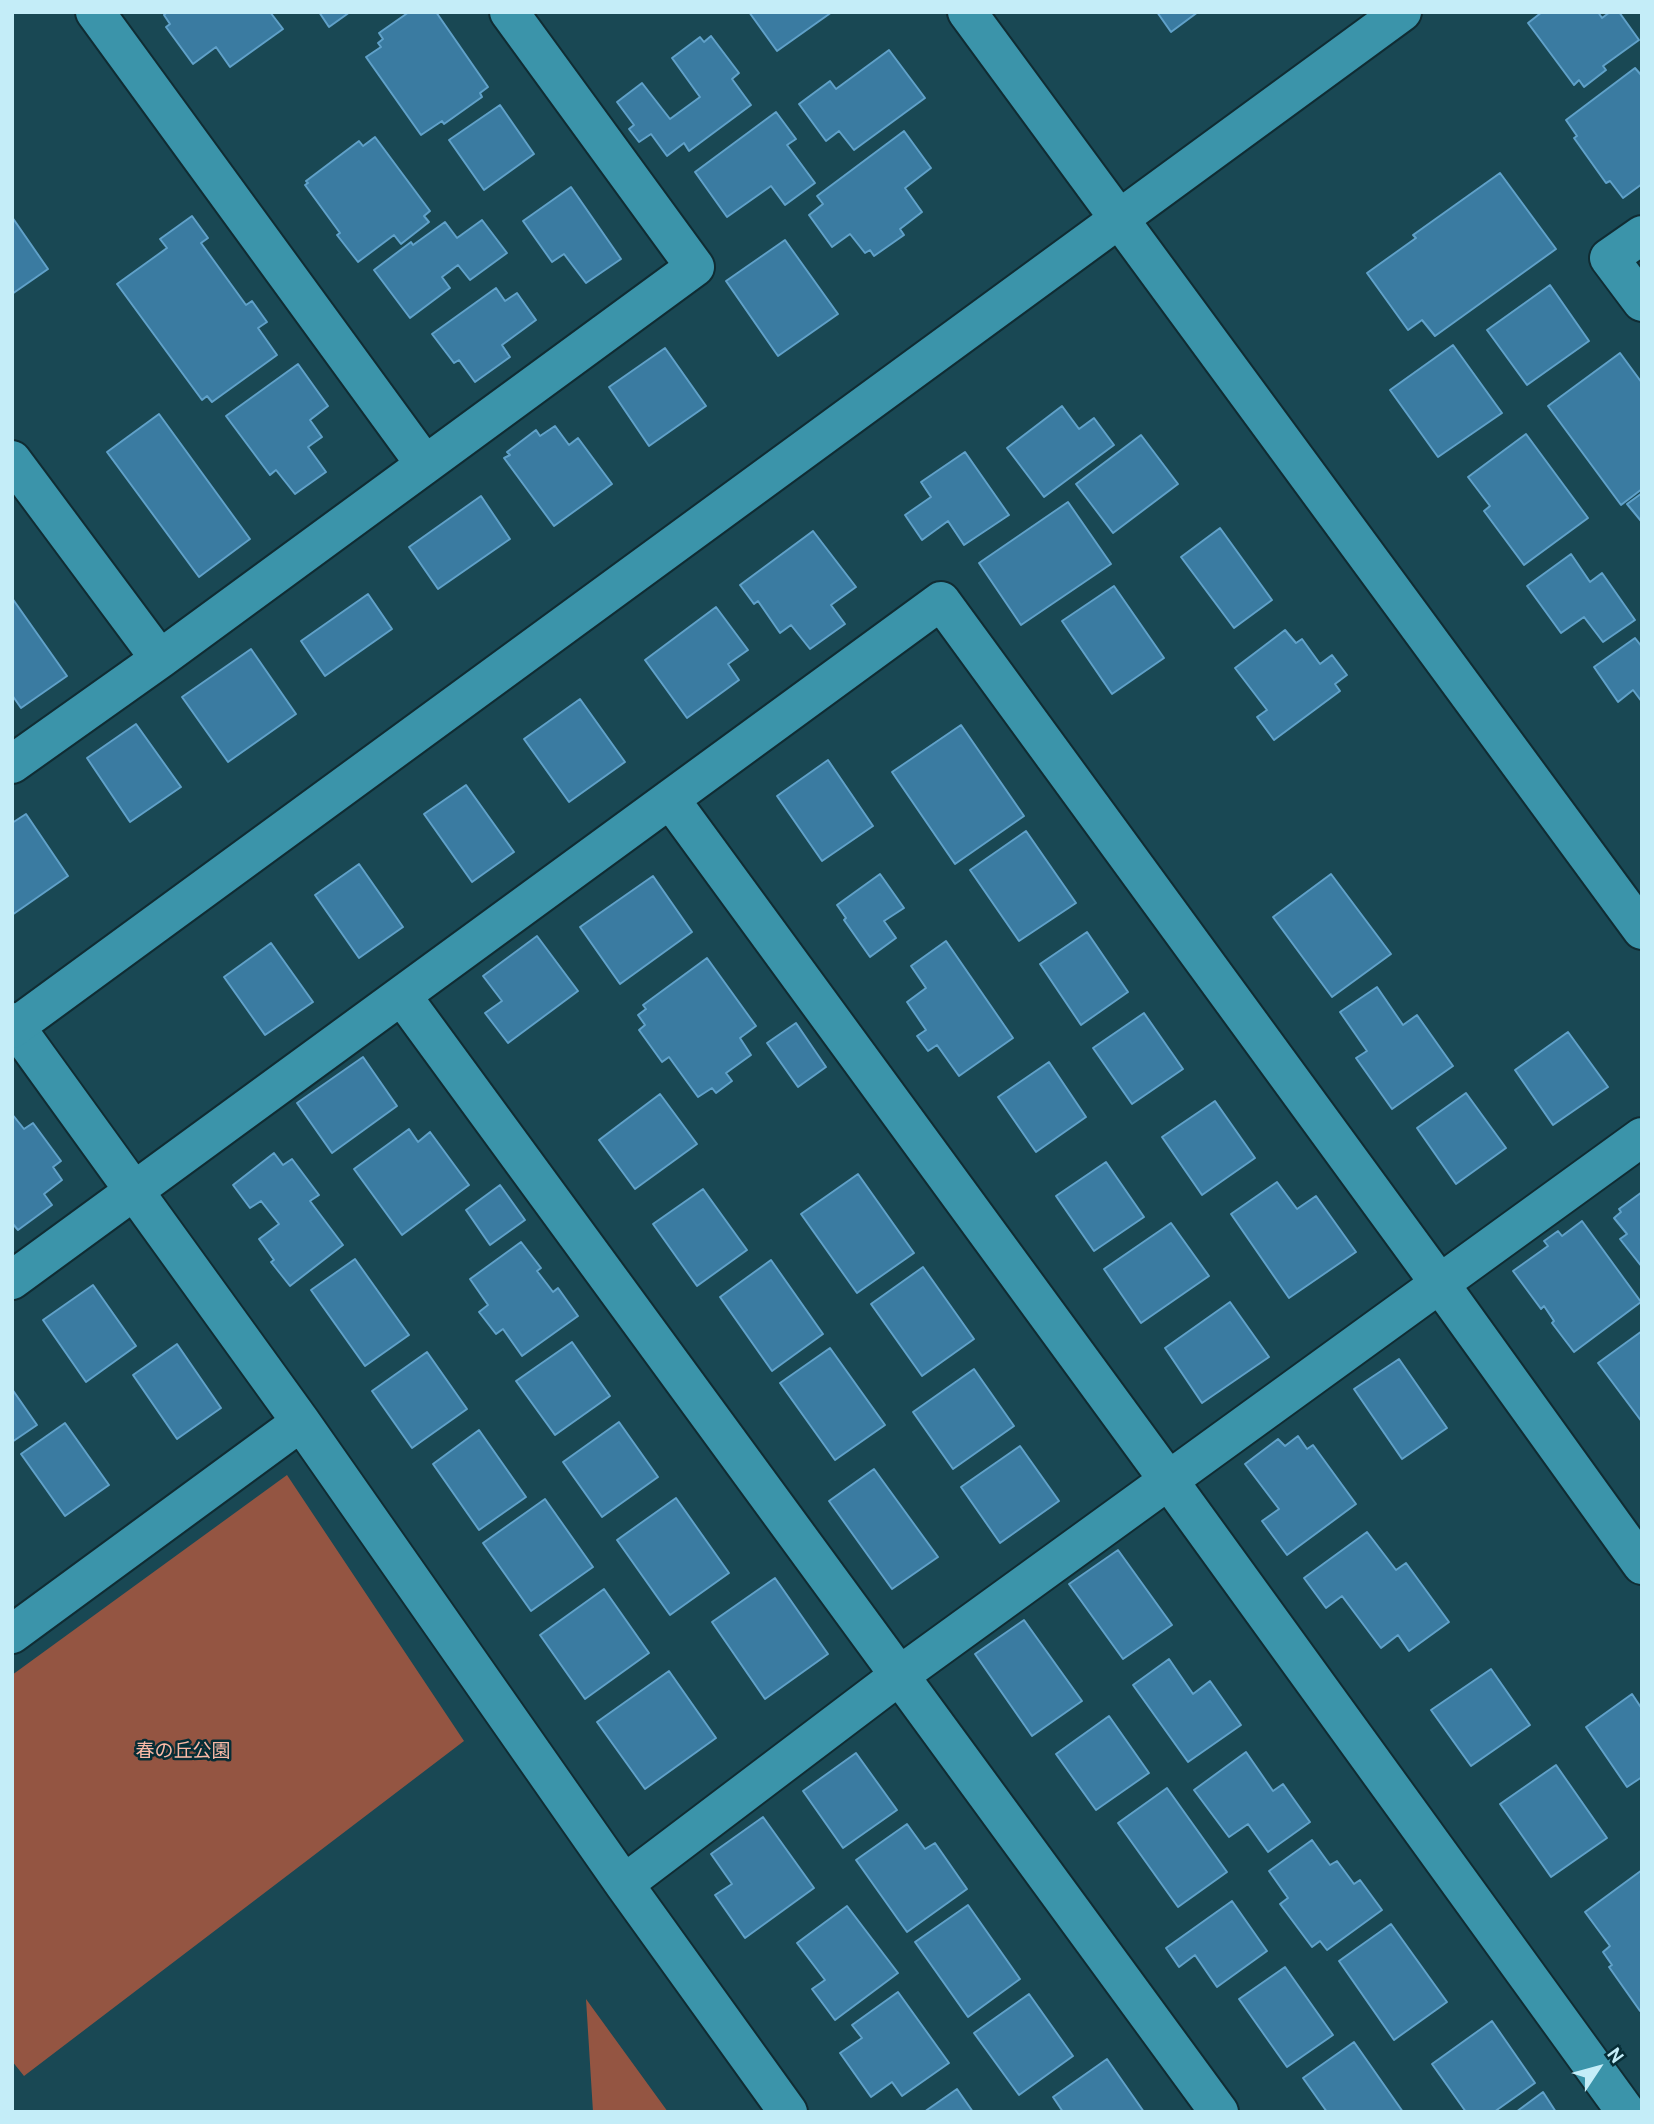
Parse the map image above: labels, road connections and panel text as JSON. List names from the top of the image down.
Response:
{
  "parks": ["春の丘公園"],
  "north": "top right"
}
